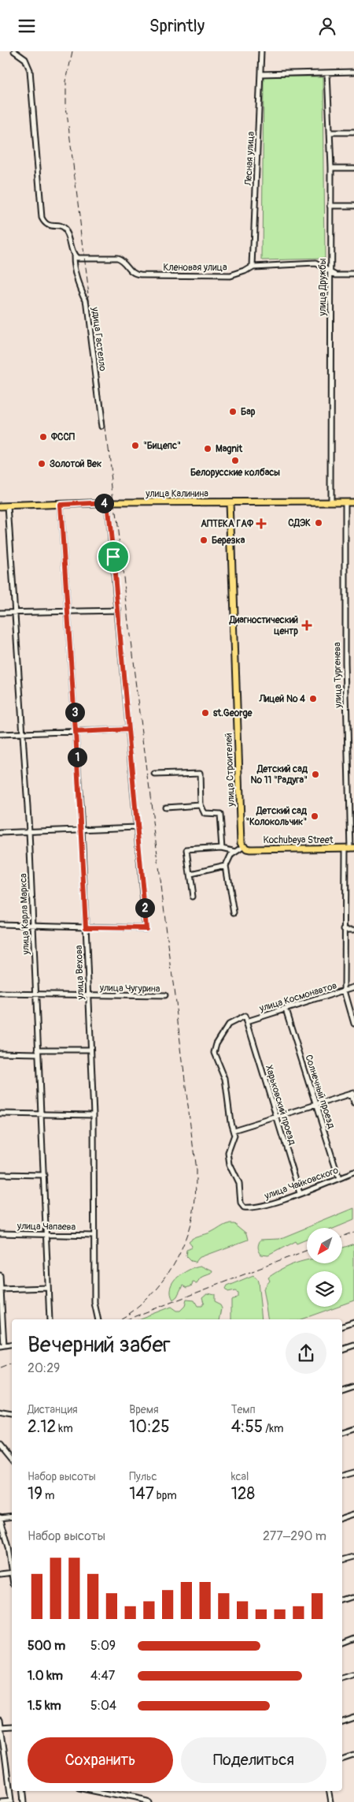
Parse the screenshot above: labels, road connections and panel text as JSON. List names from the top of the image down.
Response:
{
  "streets": {
    "main road": ["улица Калинина", "улица Строителей", "Kochubeya Street"],
    "street": [
      "Лесная улица",
      "Кленовая улица",
      "улица Дружбы",
      "удица Гастелло",
      "улица Тургенева",
      "улица Карла Маркса",
      "улица Вехова",
      "улица Чугурина",
      "улица Космонавтов",
      "Солнечный проезд",
      "Харьковский проезд",
      "улица Чайковского",
      "улица Чапаева"
    ]
  },
  "crossings": [
    ["Лесная улица", "Кленовая улица"],
    ["Кленовая улица", "улица Дружбы"],
    ["Кленовая улица", "удица Гастелло"],
    ["улица Дружбы", "улица Калинина"],
    ["улица Калинина", "улица Тургенева"],
    ["улица Калинина", "улица Строителей"],
    ["улица Калинина", "улица Карла Маркса"],
    ["улица Калинина", "улица Вехова"],
    ["улица Тургенева", "Kochubeya Street"],
    ["улица Тургенева", "улица Космонавтов"],
    ["улица Строителей", "Kochubeya Street"],
    ["улица Карла Маркса", "улица Чугурина"],
    ["улица Карла Маркса", "улица Чапаева"],
    ["улица Вехова", "улица Чугурина"],
    ["улица Вехова", "улица Чапаева"],
    ["улица Космонавтов", "Солнечный проезд"],
    ["улица Космонавтов", "Харьковский проезд"],
    ["Солнечный проезд", "улица Чайковского"],
    ["Харьковский проезд", "улица Чайковского"]
  ],
  "places": {
    "other": [
      "Бар",
      "ФССП",
      "\"Бицепс\"",
      "Magnit",
      "Белорусские колбасы",
      "Золотой Век",
      "СДЭК",
      "Березка",
      "Лицей № 4",
      "st.George",
      "Детский сад № 11 \"Радуга\"",
      "Детский сад \"Колокольчик\""
    ],
    "health": ["АПТЕКА ГАФ", "Диагностический центр"]
  },
  "north": "bottom left",
  "page": {
    "header": "Sprintly",
    "pins": [
      "4",
      "3",
      "1",
      "2"
    ],
    "heading": ["Вечерний забег", "20:29"],
    "stats": [
      ["Дистанция", "2.12 km"],
      ["Время", "10:25"],
      ["Темп", "4:55 /km"],
      ["Набор высоты", "19 m"],
      ["Пульс", "147 bpm"],
      ["kcal", "128"]
    ],
    "chart": ["Набор высоты", "277–290 m"],
    "list": [
      {
        "name": "500 m",
        "note": "5:09"
      },
      {
        "name": "1.0 km",
        "note": "4:47"
      },
      {
        "name": "1.5 km",
        "note": "5:04"
      }
    ],
    "buttons": ["Сохранить", "Поделиться"]
  }
}
